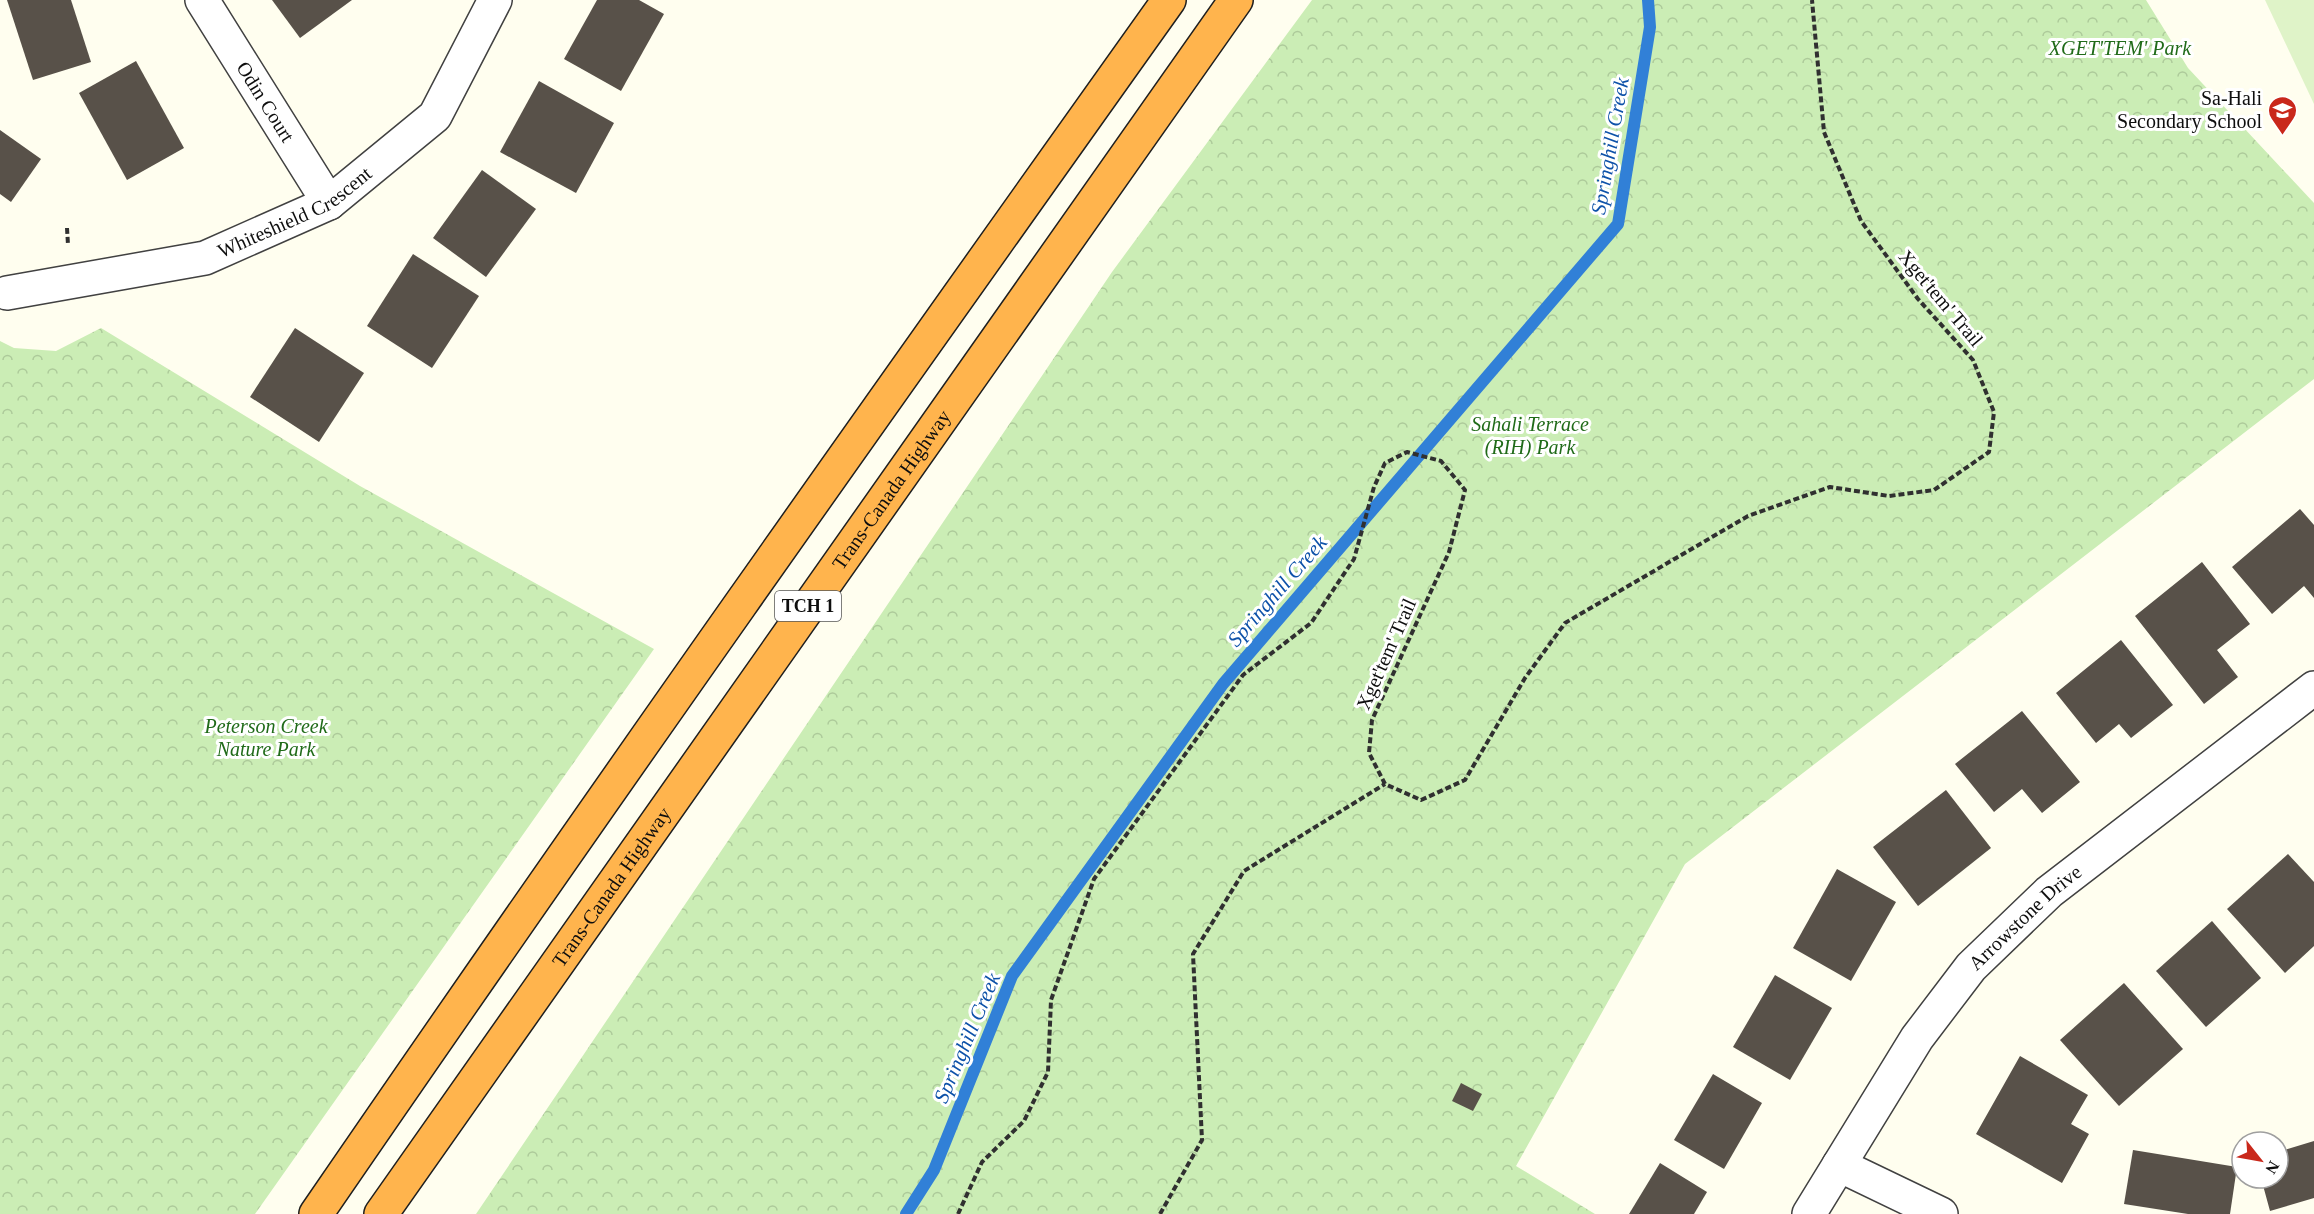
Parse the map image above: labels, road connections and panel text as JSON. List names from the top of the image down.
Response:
{
  "streets": {
    "highway": ["Trans-Canada Highway", "TCH 1"],
    "street": ["Odin Court", "Whiteshield Crescent", "Arrowstone Drive"],
    "path": ["Xget'tem' Trail"]
  },
  "crossings": [
    ["Odin Court", "Whiteshield Crescent"]
  ],
  "water": ["Springhill Creek"],
  "parks": ["XGET'TEM' Park", "Sahali Terrace (RIH) Park", "Peterson Creek Nature Park"],
  "places": {
    "school or university": ["Sa-Hali Secondary School"]
  },
  "north": "bottom right"
}
